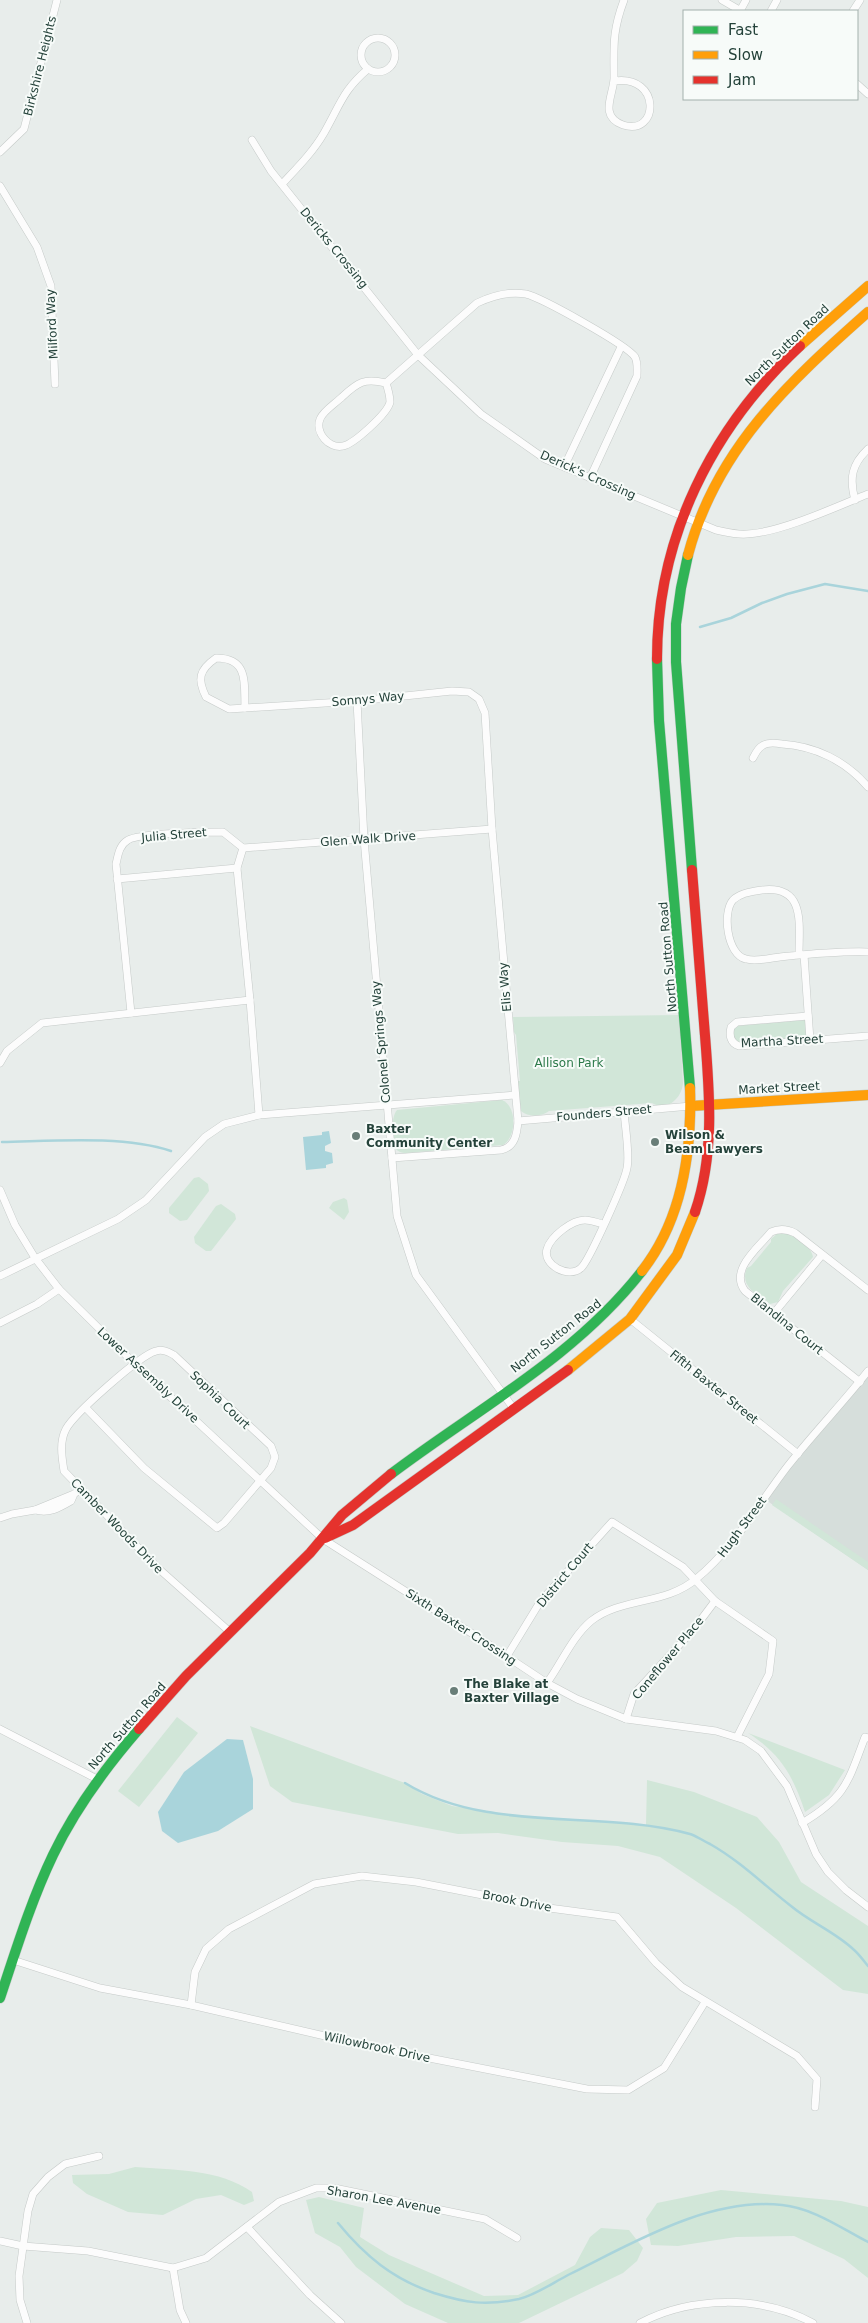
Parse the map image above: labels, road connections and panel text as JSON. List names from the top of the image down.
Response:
{
  "streets": {
    "main road": ["North Sutton Road", "Market Street"],
    "street": [
      "Birkshire Heights",
      "Dericks Crossing",
      "Milford Way",
      "Derick's Crossing",
      "Sonnys Way",
      "Julia Street",
      "Glen Walk Drive",
      "Elis Way",
      "Martha Street",
      "Colonel Springs Way",
      "Founders Street",
      "Blandina Court",
      "Lower Assembly Drive",
      "Fifth Baxter Street",
      "Sophia Court",
      "Camber Woods Drive",
      "Hugh Street",
      "District Court",
      "Sixth Baxter Crossing",
      "Coneflower Place",
      "Brook Drive",
      "Willowbrook Drive",
      "Sharon Lee Avenue"
    ]
  },
  "crossings": [
    ["Dericks Crossing", "Derick's Crossing"],
    ["North Sutton Road", "Derick's Crossing"],
    ["North Sutton Road", "Colonel Springs Way"],
    ["North Sutton Road", "Market Street"],
    ["North Sutton Road", "Founders Street"],
    ["North Sutton Road", "Lower Assembly Drive"],
    ["North Sutton Road", "Fifth Baxter Street"],
    ["North Sutton Road", "Camber Woods Drive"],
    ["North Sutton Road", "Sixth Baxter Crossing"],
    ["North Sutton Road", "Willowbrook Drive"],
    ["Sonnys Way", "Elis Way"],
    ["Sonnys Way", "Colonel Springs Way"],
    ["Julia Street", "Glen Walk Drive"],
    ["Glen Walk Drive", "Elis Way"],
    ["Glen Walk Drive", "Colonel Springs Way"],
    ["Elis Way", "Colonel Springs Way"],
    ["Elis Way", "Founders Street"],
    ["Market Street", "Founders Street"],
    ["Blandina Court", "Hugh Street"],
    ["Lower Assembly Drive", "Sophia Court"],
    ["Lower Assembly Drive", "Camber Woods Drive"],
    ["Lower Assembly Drive", "Sixth Baxter Crossing"],
    ["Fifth Baxter Street", "Hugh Street"],
    ["Sophia Court", "Camber Woods Drive"],
    ["Hugh Street", "District Court"],
    ["Hugh Street", "Sixth Baxter Crossing"],
    ["District Court", "Sixth Baxter Crossing"],
    ["Sixth Baxter Crossing", "Coneflower Place"],
    ["Brook Drive", "Willowbrook Drive"]
  ],
  "parks": ["Allison Park"],
  "places": ["Baxter Community Center", "Wilson & Beam Lawyers", "The Blake at Baxter Village"],
  "legend": ["Fast", "Slow", "Jam"]
}
